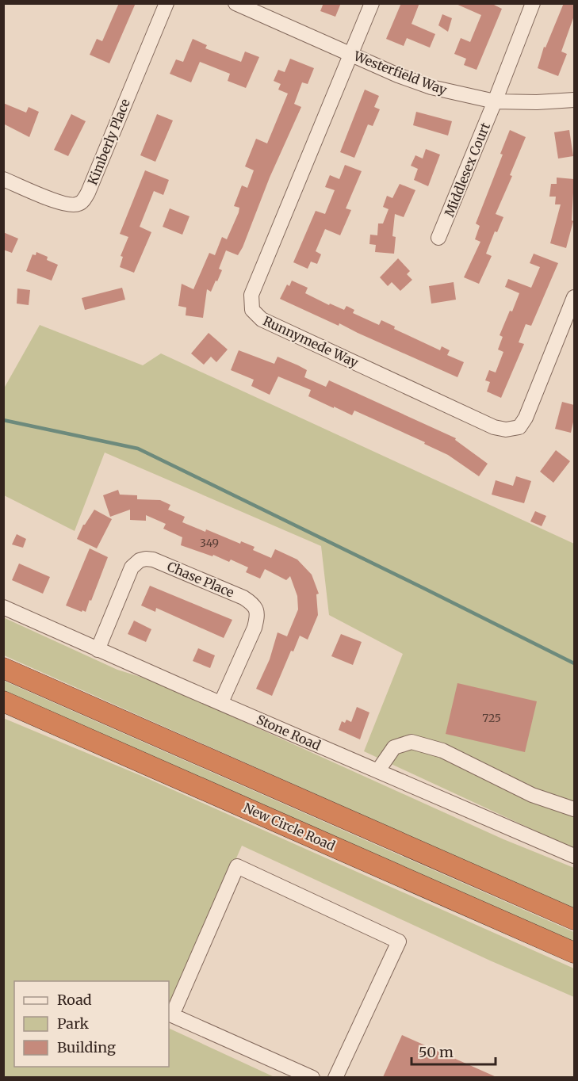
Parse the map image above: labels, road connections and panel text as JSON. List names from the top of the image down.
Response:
{
  "streets": {
    "highway": ["New Circle Road"],
    "street": [
      "Westerfield Way",
      "Kimberly Place",
      "Middlesex Court",
      "Runnymede Way",
      "Chase Place",
      "Stone Road"
    ]
  },
  "crossings": [
    ["Westerfield Way", "Middlesex Court"],
    ["Westerfield Way", "Runnymede Way"],
    ["Chase Place", "Stone Road"]
  ],
  "house_numbers": ["349", "725"],
  "legend": ["Road", "Park", "Building"],
  "scale_bar": "50 m"
}
